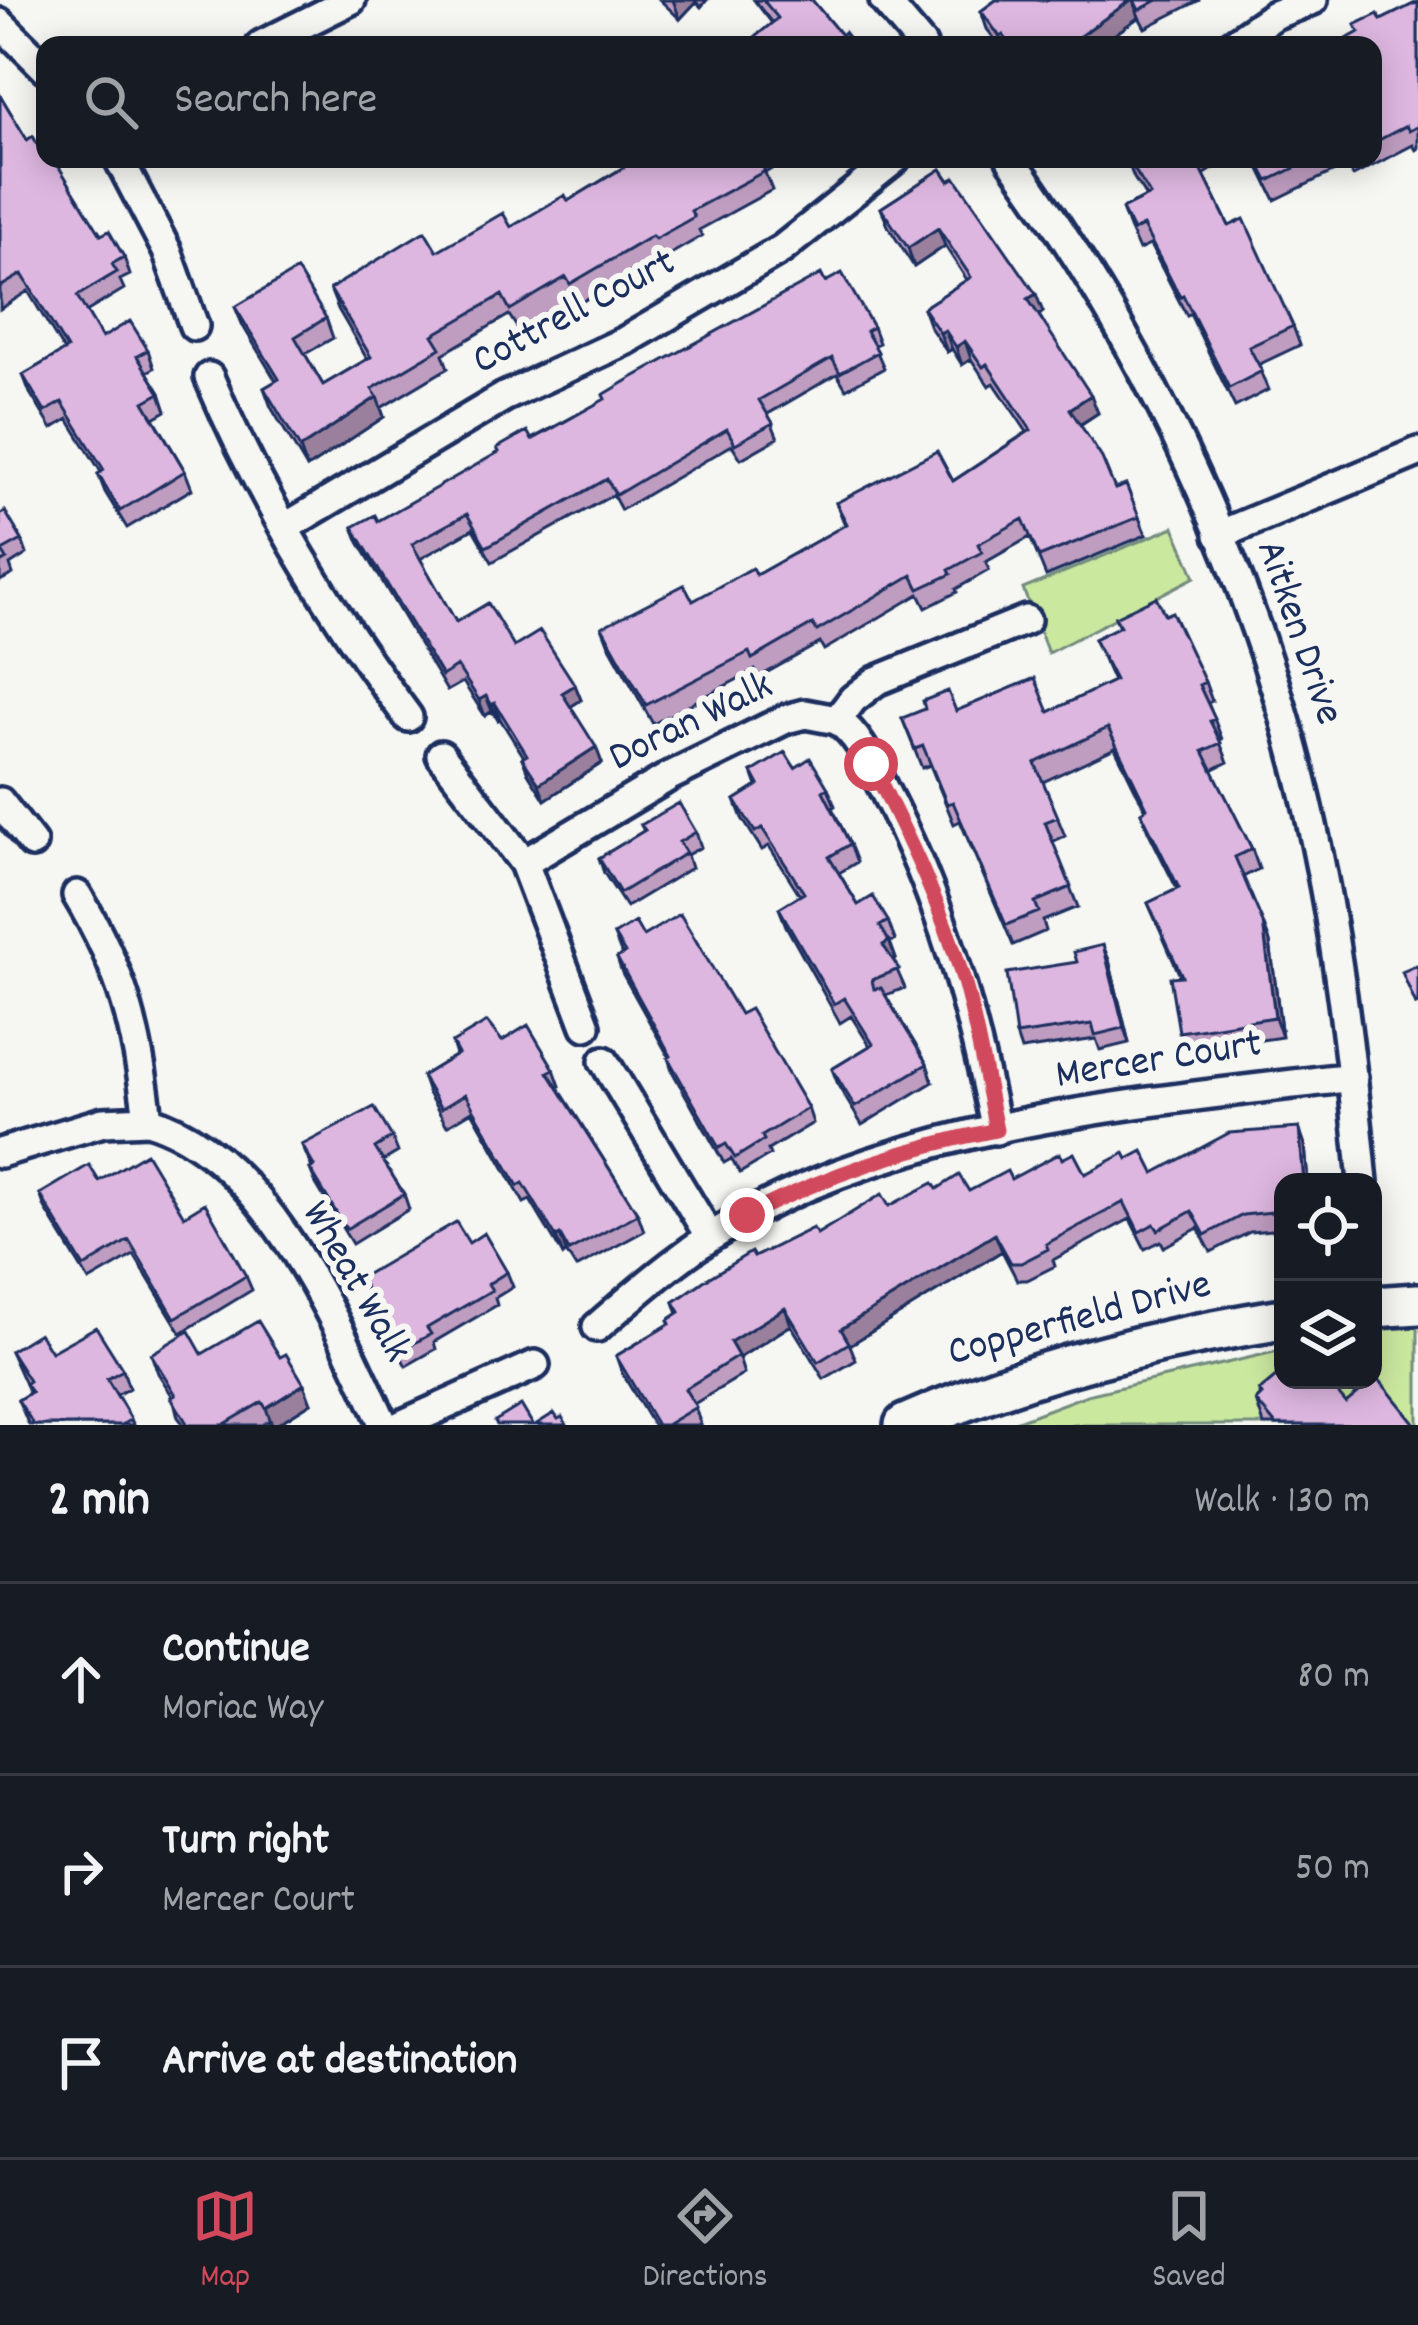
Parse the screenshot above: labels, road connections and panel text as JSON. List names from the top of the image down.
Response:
{
  "streets": {
    "street": [
      "Cottrell Court",
      "Aitken Drive",
      "Doran Walk",
      "Mercer Court",
      "Wheat Walk",
      "Copperfield Drive"
    ]
  },
  "crossings": [
    ["Aitken Drive", "Mercer Court"]
  ],
  "page": {
    "search": "Search here",
    "heading": ["2 min", "Walk · 130 m"],
    "list": [
      ["Continue", "Moriac Way", "80 m"],
      ["Turn right", "Mercer Court", "50 m"],
      "Arrive at destination"
    ],
    "nav": ["Map", "Directions", "Saved"]
  }
}
